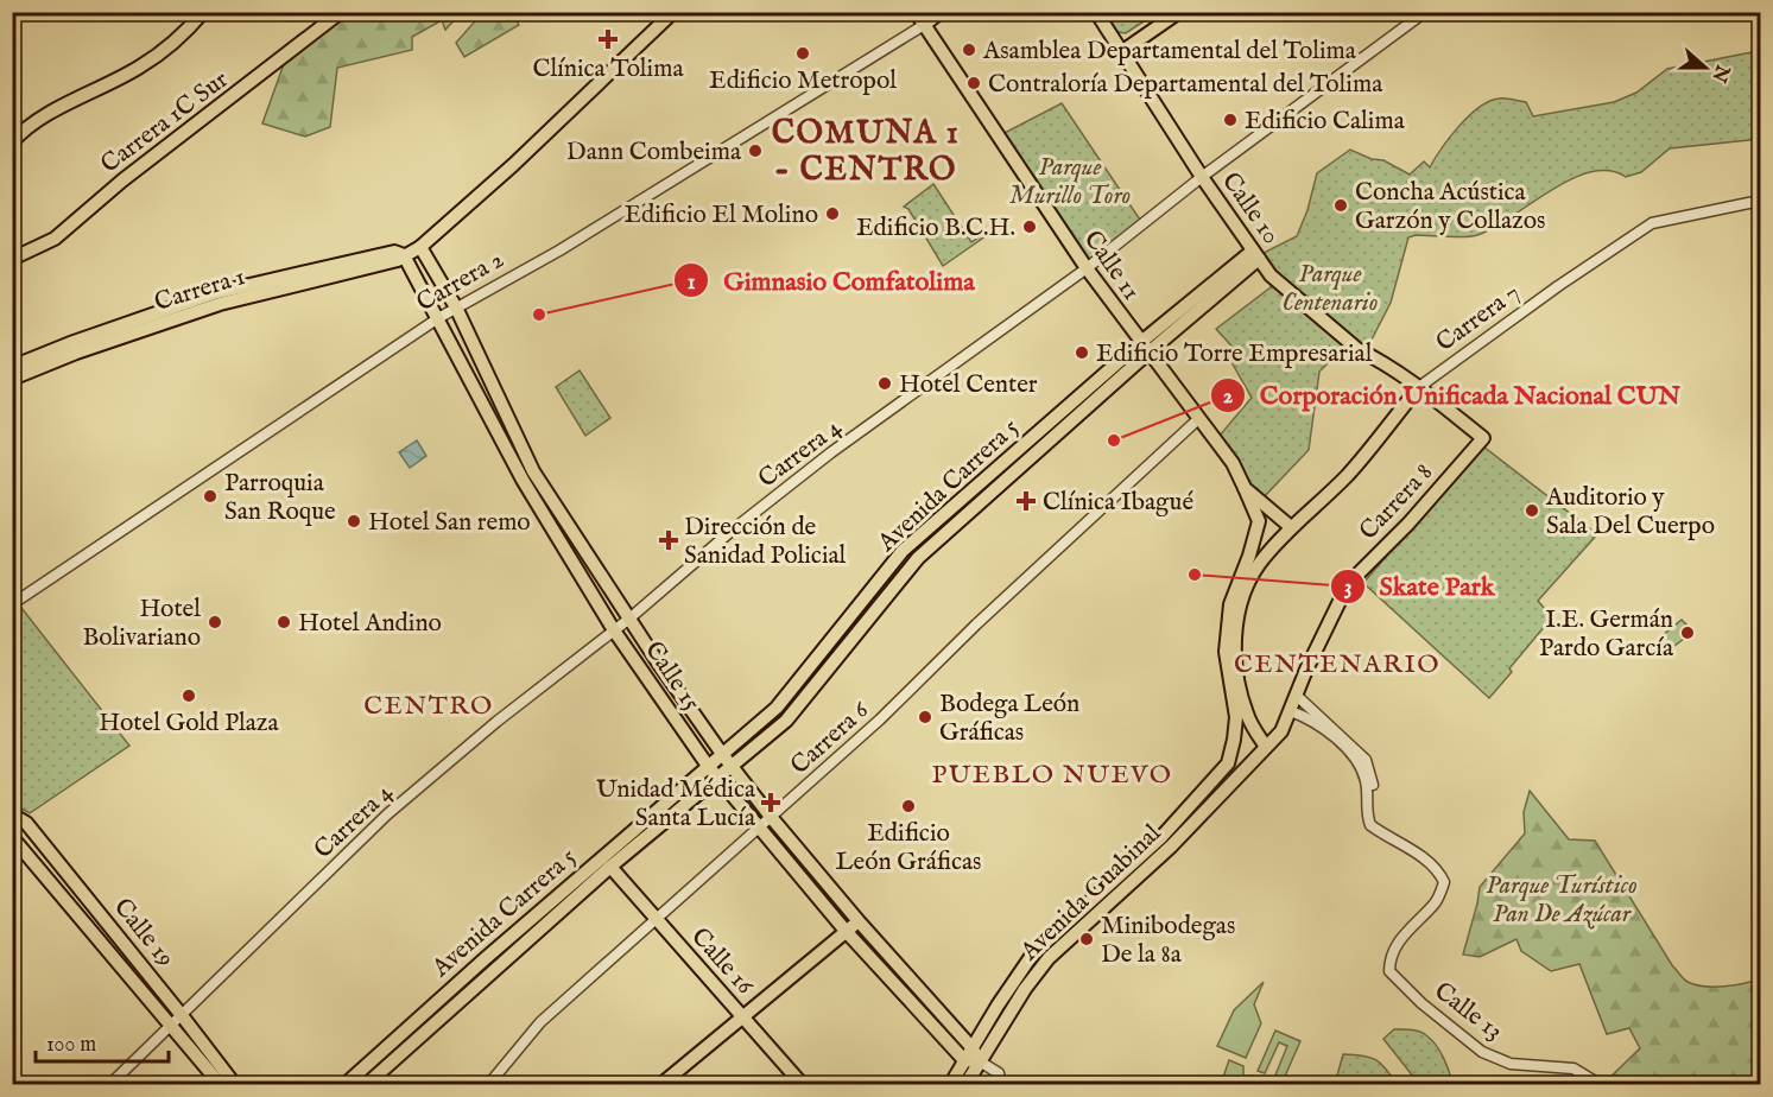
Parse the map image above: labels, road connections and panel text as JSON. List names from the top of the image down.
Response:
{
  "streets": {
    "main road": [
      "Carrera 1C Sur",
      "Calle 10",
      "Calle 11",
      "Carrera 2",
      "Carrera 1",
      "Carrera 7",
      "Avenida Carrera 5",
      "Carrera 8",
      "Calle 15",
      "Avenida Guabinal",
      "Calle 19",
      "Calle 16"
    ],
    "street": ["Carrera 4", "Carrera 6", "Calle 13"]
  },
  "crossings": [
    ["Calle 10", "Carrera 7"],
    ["Calle 10", "Carrera 4"],
    ["Calle 10", "Avenida Carrera 5"],
    ["Calle 10", "Carrera 8"],
    ["Calle 11", "Carrera 2"],
    ["Calle 11", "Carrera 7"],
    ["Calle 11", "Carrera 4"],
    ["Calle 11", "Avenida Carrera 5"],
    ["Calle 11", "Carrera 6"],
    ["Carrera 2", "Calle 15"],
    ["Carrera 1", "Calle 15"],
    ["Carrera 7", "Carrera 8"],
    ["Carrera 7", "Avenida Guabinal"],
    ["Carrera 4", "Calle 15"],
    ["Carrera 4", "Calle 19"],
    ["Avenida Carrera 5", "Calle 15"],
    ["Avenida Carrera 5", "Calle 16"],
    ["Carrera 8", "Avenida Guabinal"],
    ["Calle 15", "Carrera 6"],
    ["Calle 15", "Avenida Guabinal"],
    ["Carrera 6", "Calle 16"]
  ],
  "districts": [
    "COMUNA 1 - CENTRO",
    "CENTENARIO",
    "CENTRO",
    "PUEBLO NUEVO"
  ],
  "parks": ["Parque Murillo Toro", "Parque Centenario", "Parque Turístico Pan De Azúcar"],
  "places": {
    "health": [
      "Clínica Tolima",
      "Clínica Ibagué",
      "Dirección de Sanidad Policial",
      "Unidad Médica Santa Lucía"
    ],
    "other": [
      "Asamblea Departamental del Tolima",
      "Edificio Metropol",
      "Contraloría Departamental del Tolima",
      "Edificio Calima",
      "Dann Combeima",
      "Concha Acústica Garzón y Collazos",
      "Edificio El Molino",
      "Edificio B.C.H.",
      "Gimnasio Comfatolima",
      "Edificio Torre Empresarial",
      "Hotel Center",
      "Corporación Unificada Nacional CUN",
      "Parroquia San Roque",
      "Auditorio y Sala Del Cuerpo",
      "Hotel San remo",
      "Skate Park",
      "Hotel Bolivariano",
      "Hotel Andino",
      "I.E. Germán Pardo García",
      "Hotel Gold Plaza",
      "Bodega León Gráficas",
      "Edificio León Gráficas",
      "Minibodegas De la 8a"
    ]
  },
  "scale_bar": "100 m",
  "north": "right"
}
